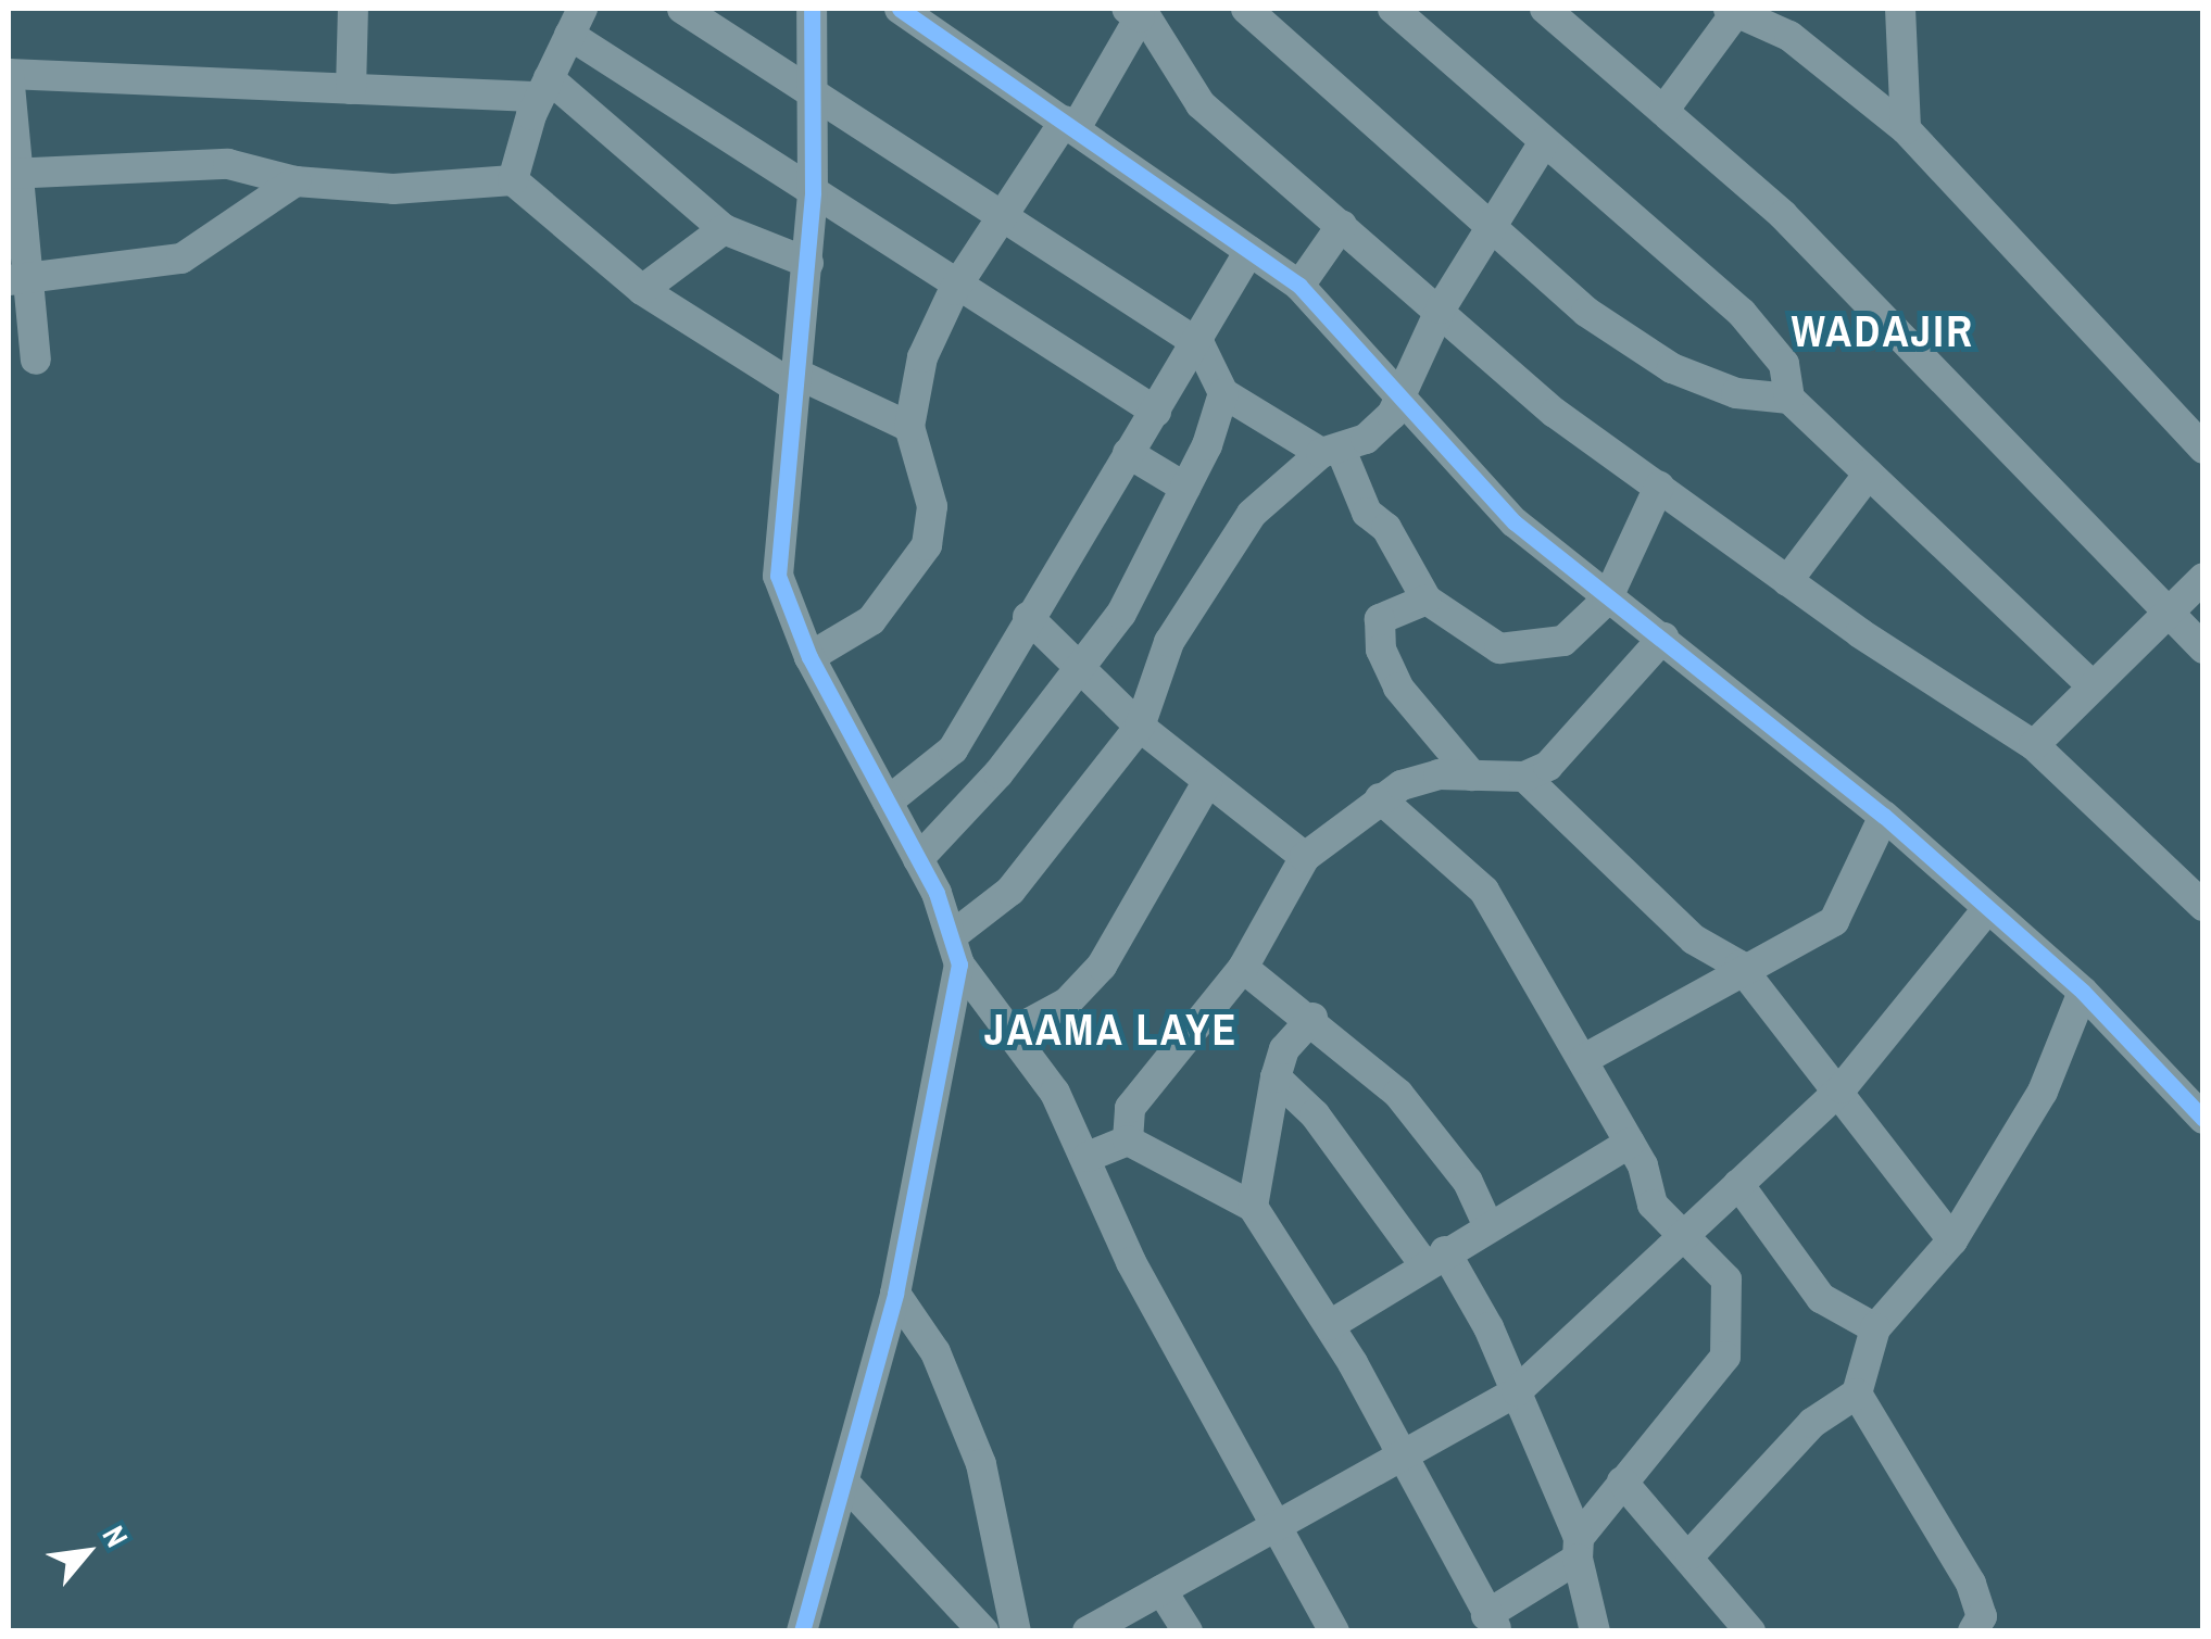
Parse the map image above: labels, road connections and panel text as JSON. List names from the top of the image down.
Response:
{
  "districts": ["WADAJIR", "JAAMA LAYE"],
  "north": "top right"
}
